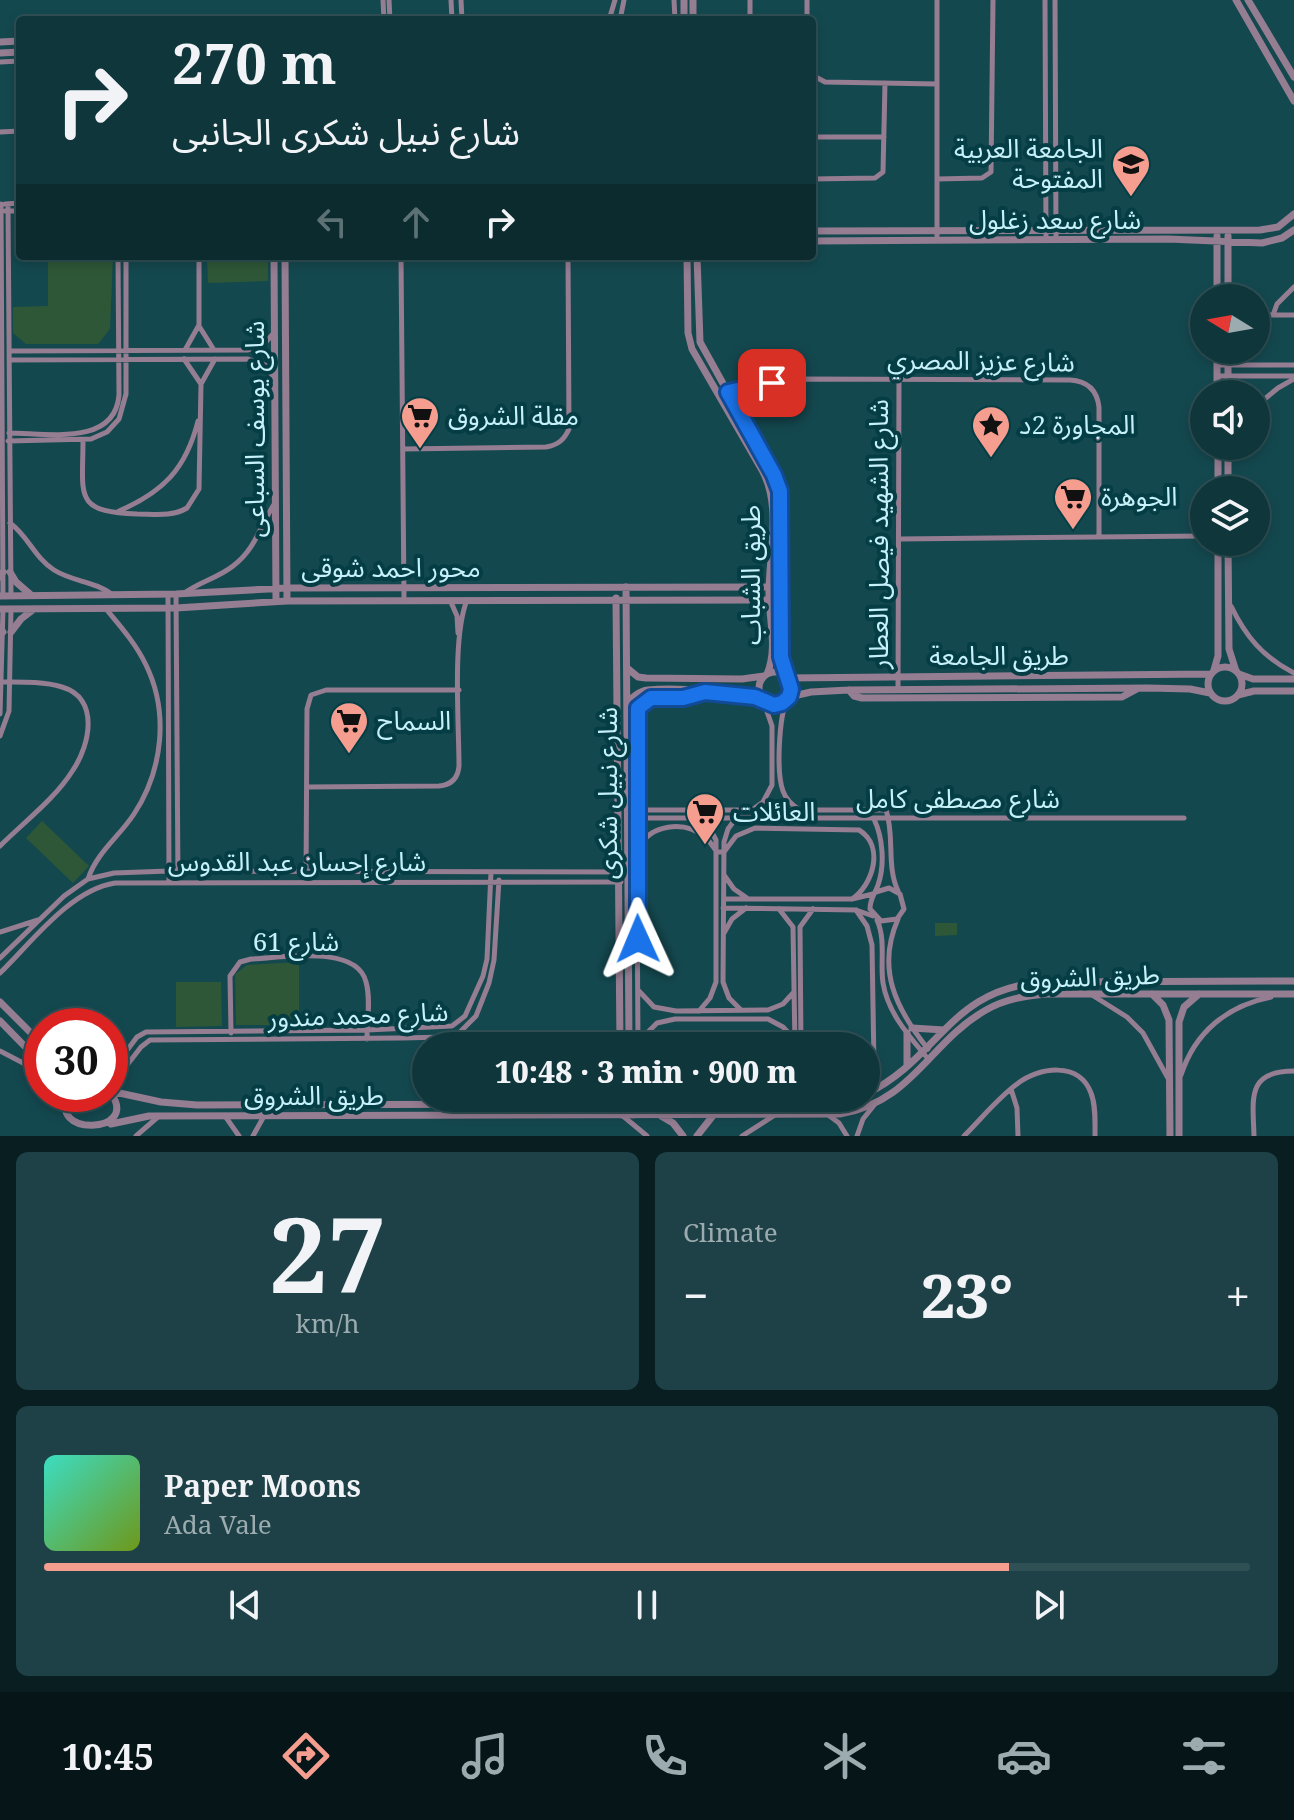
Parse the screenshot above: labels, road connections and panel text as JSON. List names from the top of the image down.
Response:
{
  "streets": {
    "street": [
      "شارع سعد زغلول",
      "شارع عزيز المصري",
      "شارع يوسف السباعى",
      "شارع الشهيد فيصل العطار",
      "محور احمد شوقى",
      "طريق الشباب",
      "طريق الجامعة",
      "شارع نبيل شكرى",
      "شارع مصطفى كامل",
      "شارع إحسان عبد القدوس",
      "شارع 61",
      "طريق الشروق",
      "شارع محمد مندور"
    ]
  },
  "crossings": [
    ["شارع عزيز المصري", "شارع الشهيد فيصل العطار"],
    ["شارع عزيز المصري", "طريق الشباب"],
    ["شارع يوسف السباعى", "محور احمد شوقى"],
    ["شارع الشهيد فيصل العطار", "طريق الجامعة"],
    ["محور احمد شوقى", "طريق الشباب"],
    ["محور احمد شوقى", "شارع نبيل شكرى"],
    ["طريق الشباب", "طريق الجامعة"],
    ["شارع نبيل شكرى", "شارع مصطفى كامل"],
    ["شارع نبيل شكرى", "شارع إحسان عبد القدوس"],
    ["شارع إحسان عبد القدوس", "شارع محمد مندور"],
    ["شارع 61", "شارع محمد مندور"]
  ],
  "places": {
    "school or university": ["الجامعة العربية المفتوحة"],
    "supermarket": [
      "مقلة الشروق",
      "الجوهرة",
      "السماح",
      "العائلات"
    ],
    "place": ["المجاورة 2د"]
  },
  "north": "left",
  "page": {
    "turn": ["270 m", "شارع نبيل شكرى الجانبى"],
    "limit": "30",
    "trip": "10:48 · 3 min · 900 m",
    "tile": [
      ["27", "km/h"],
      "Climate"
    ],
    "heat": ["−", "23°", "+"],
    "song": ["Paper Moons", "Ada Vale"],
    "tabs": "10:45"
  }
}
